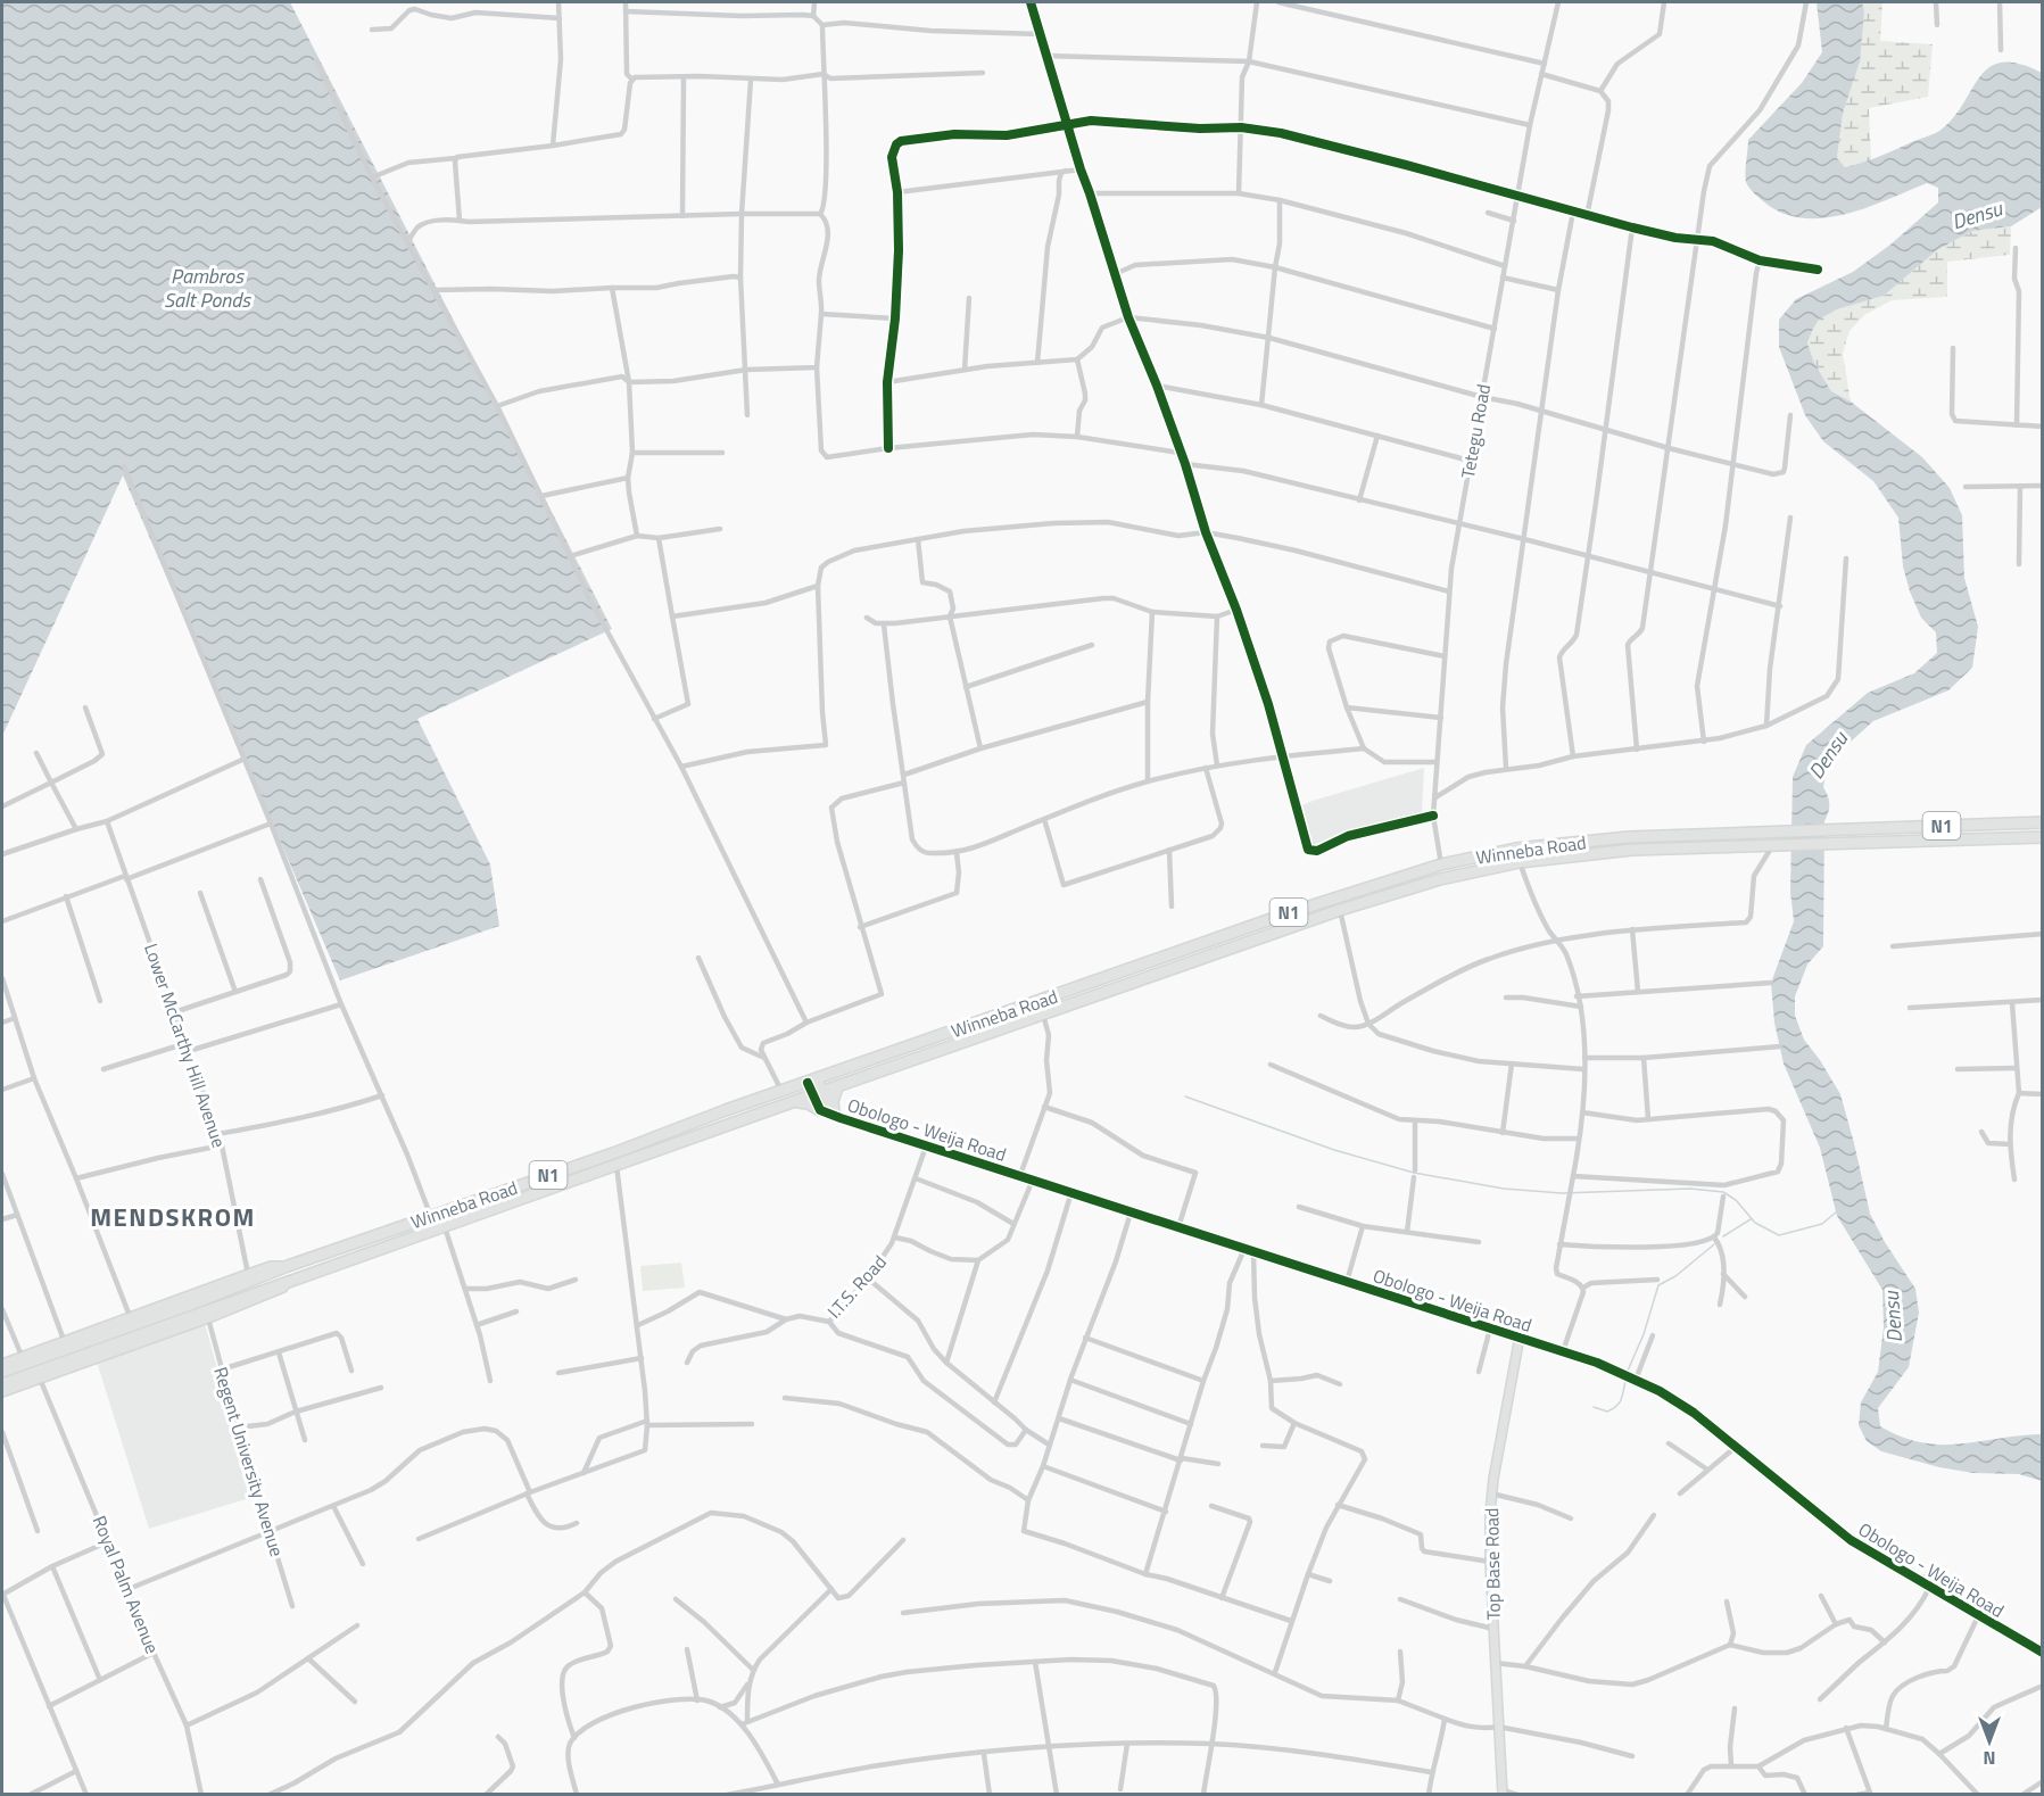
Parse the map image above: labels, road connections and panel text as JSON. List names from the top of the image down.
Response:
{
  "streets": {
    "highway": ["N1", "Winneba Road"],
    "street": [
      "Tetegu Road",
      "Lower McCarthy Hill Avenue",
      "Obologo - Weija Road",
      "I.T.S. Road",
      "Regent University Avenue",
      "Top Base Road",
      "Royal Palm Avenue"
    ]
  },
  "crossings": [
    ["Tetegu Road", "Winneba Road"],
    ["Winneba Road", "Obologo - Weija Road"],
    ["Obologo - Weija Road", "I.T.S. Road"],
    ["Obologo - Weija Road", "Top Base Road"]
  ],
  "districts": ["MENDSKROM"],
  "water": ["Densu", "Pambros Salt Ponds"],
  "north": "bottom"
}
